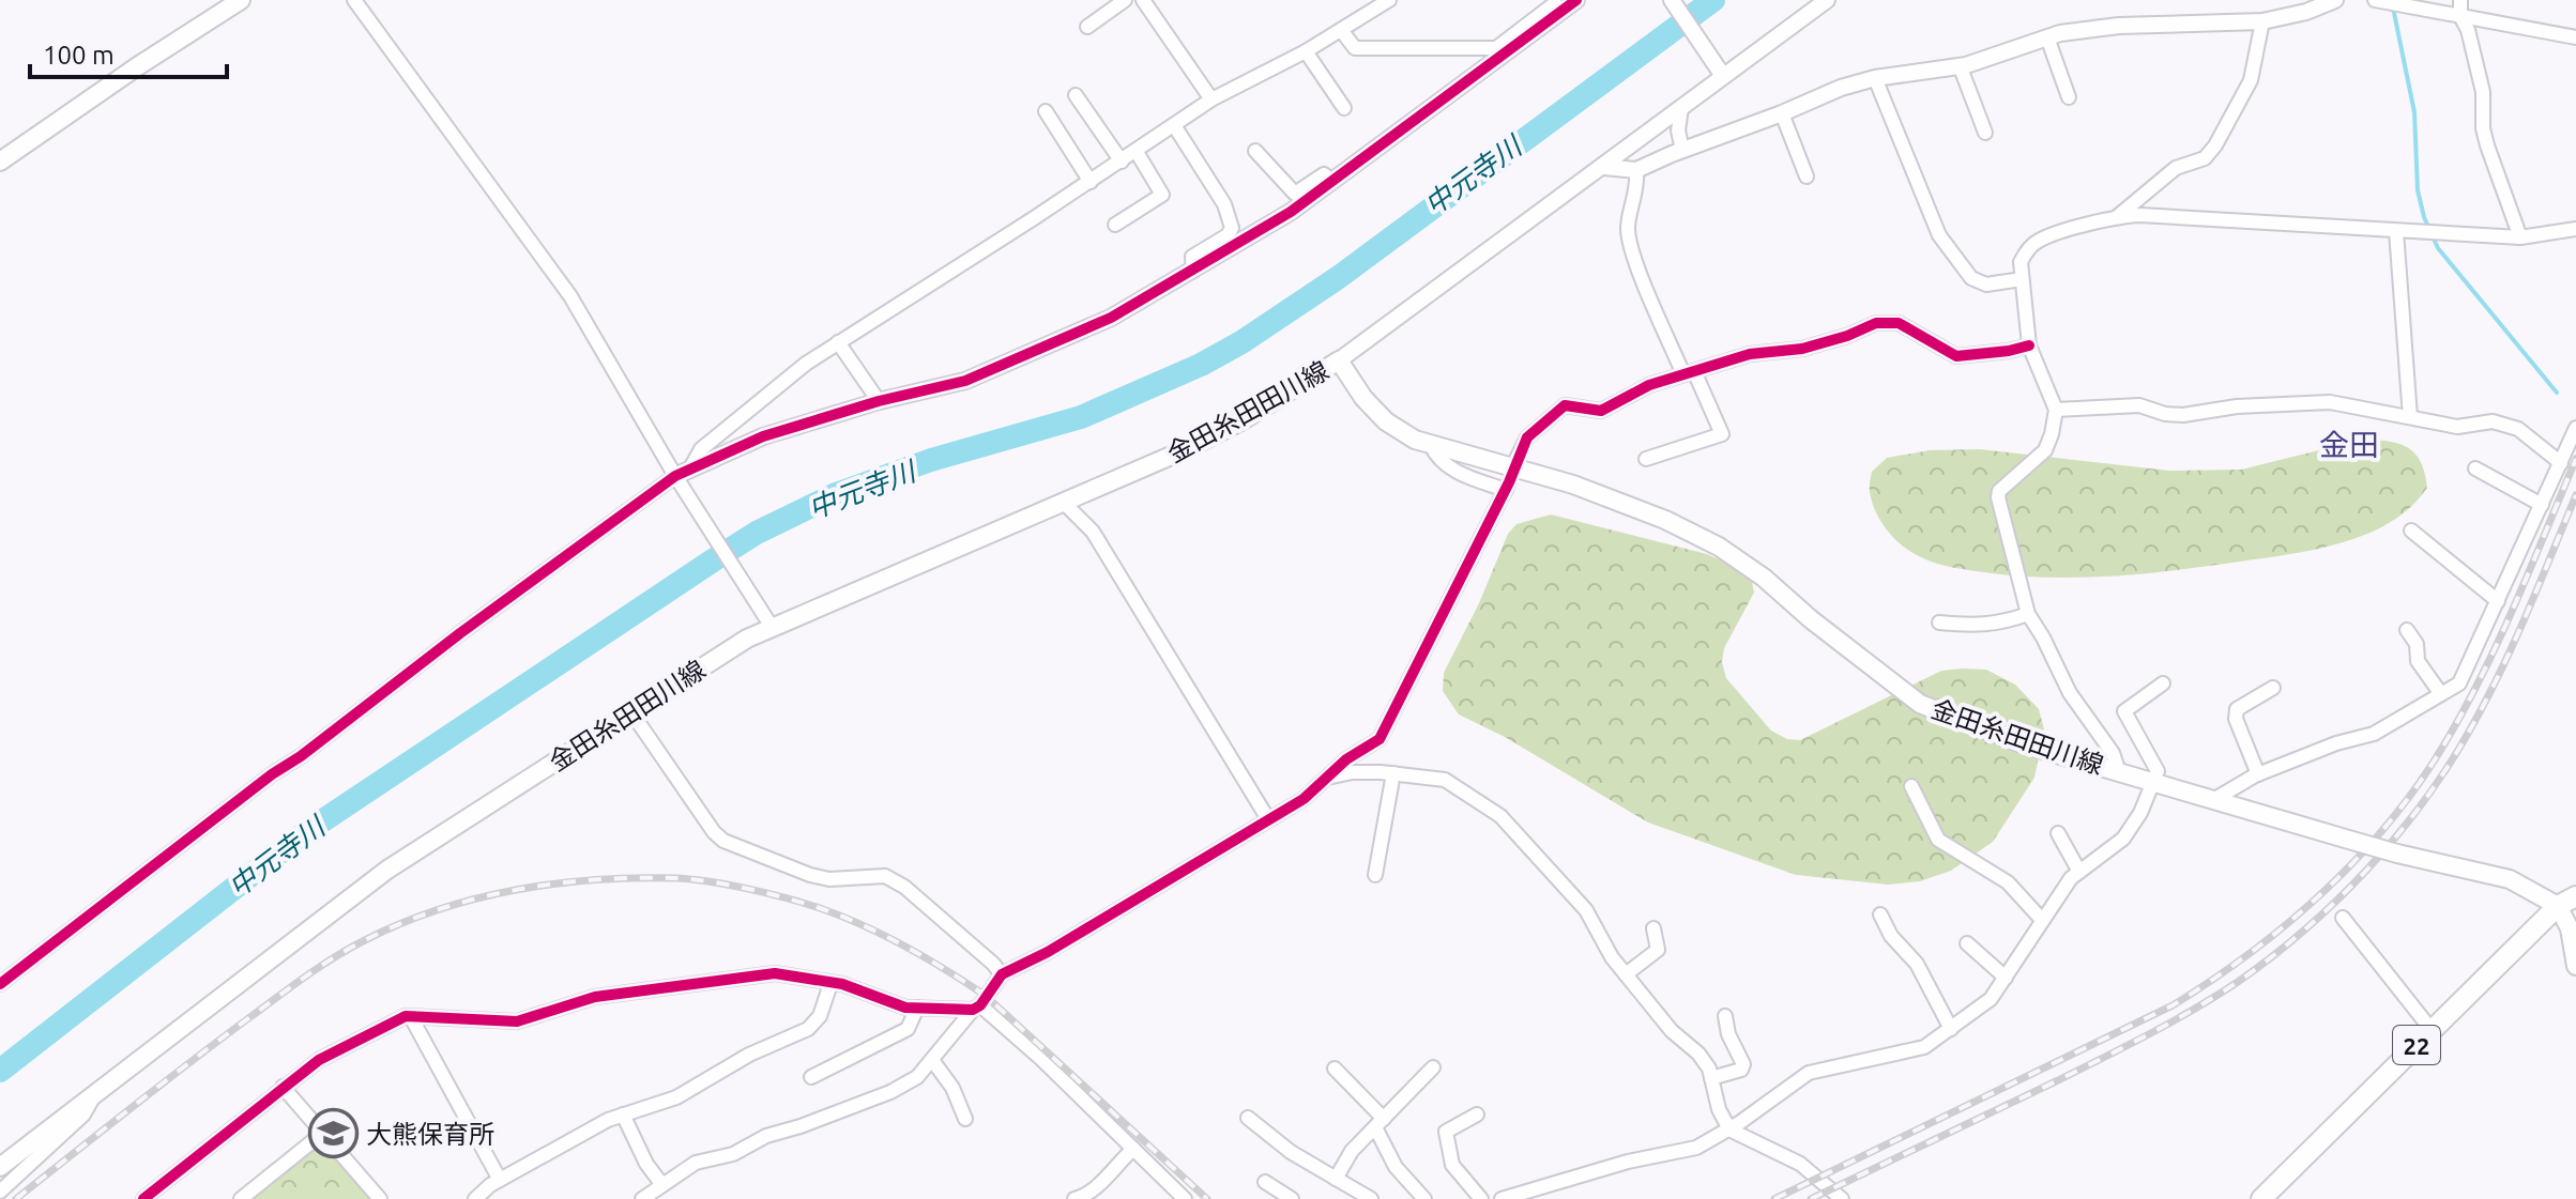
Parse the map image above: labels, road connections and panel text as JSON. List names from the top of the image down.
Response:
{
  "streets": {
    "main road": ["金田糸田田川線", "22"]
  },
  "crossings": [
    ["金田糸田田川線", "22"]
  ],
  "districts": ["金田"],
  "water": ["中元寺川"],
  "places": {
    "school or university": ["大熊保育所"]
  },
  "scale_bar": "100 m"
}
